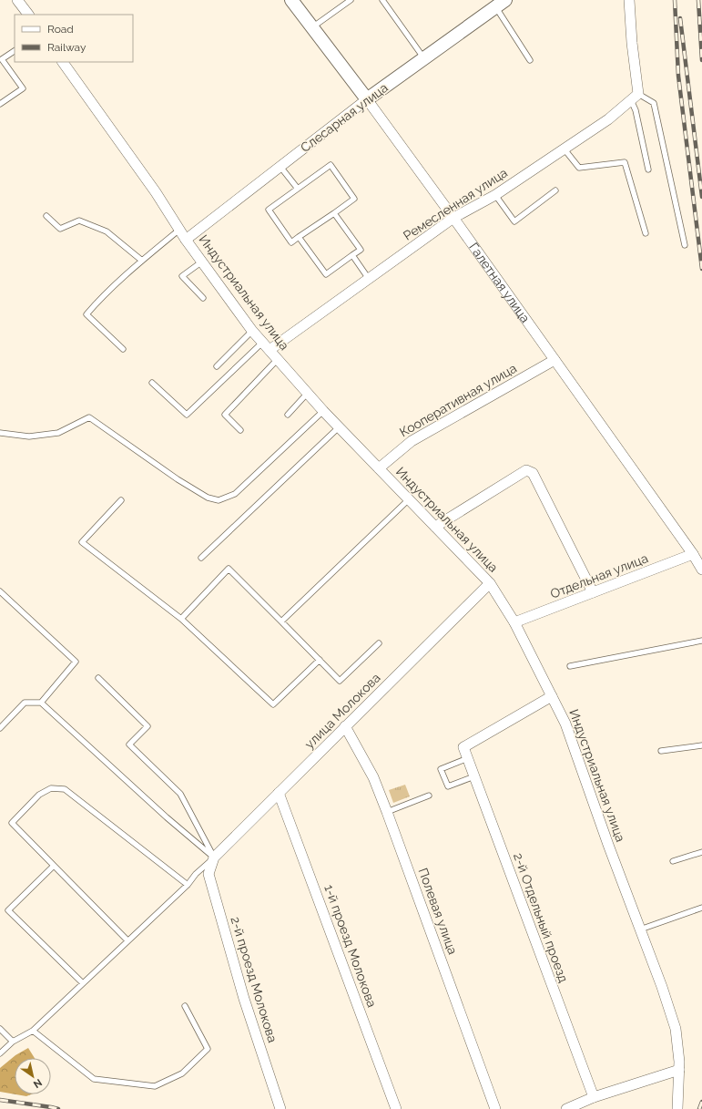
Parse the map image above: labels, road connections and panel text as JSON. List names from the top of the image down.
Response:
{
  "streets": {
    "street": [
      "Слесарная улица",
      "Ремесленная улица",
      "Галетная улица",
      "Индустриальная улица",
      "Кооперативная улица",
      "Отдельная улица",
      "улица Молокова",
      "Полевая улица",
      "2-й Отдельный проезд",
      "1-й проезд Молокова",
      "2-й проезд Молокова"
    ]
  },
  "crossings": [
    ["Слесарная улица", "Галетная улица"],
    ["Слесарная улица", "Индустриальная улица"],
    ["Ремесленная улица", "Галетная улица"],
    ["Ремесленная улица", "Индустриальная улица"],
    ["Галетная улица", "Кооперативная улица"],
    ["Галетная улица", "Отдельная улица"],
    ["Индустриальная улица", "Кооперативная улица"],
    ["Индустриальная улица", "Отдельная улица"],
    ["Индустриальная улица", "улица Молокова"],
    ["Индустриальная улица", "2-й Отдельный проезд"],
    ["улица Молокова", "Полевая улица"],
    ["улица Молокова", "1-й проезд Молокова"],
    ["улица Молокова", "2-й проезд Молокова"]
  ],
  "legend": ["Road", "Railway"],
  "north": "bottom right"
}
